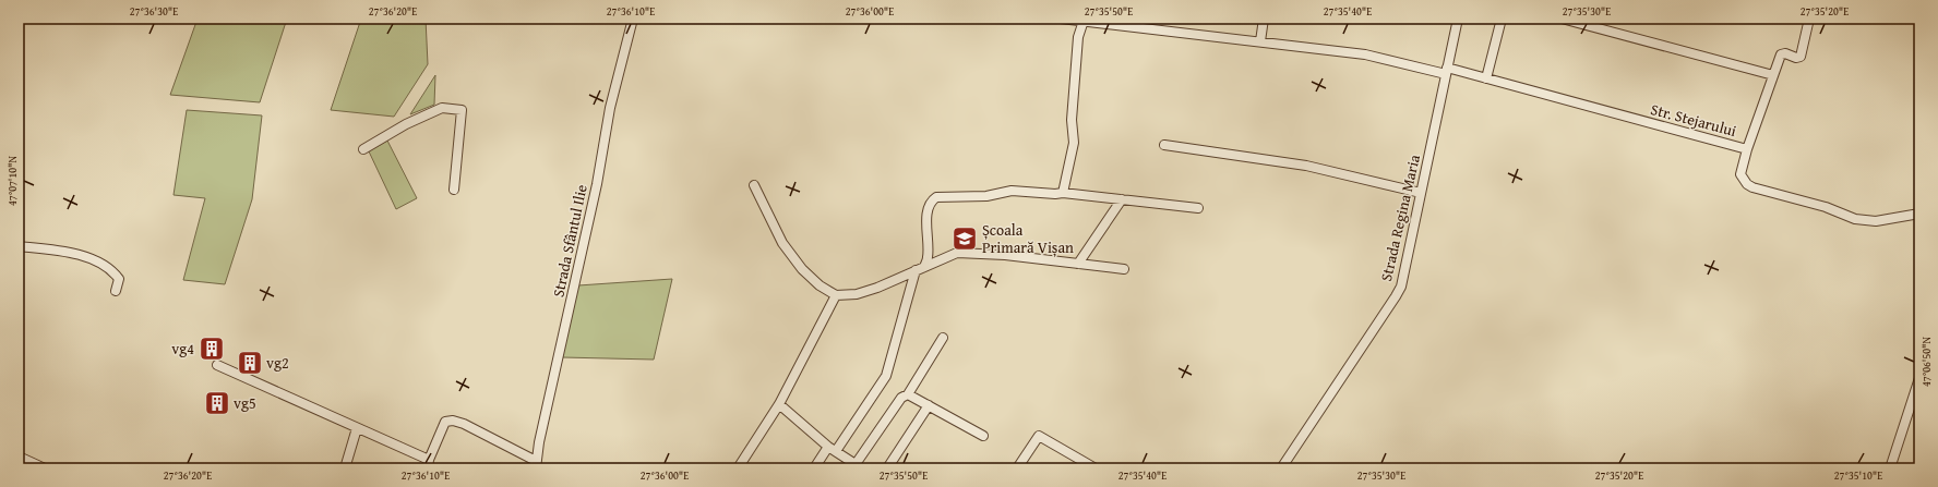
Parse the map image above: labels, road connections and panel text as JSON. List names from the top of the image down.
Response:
{
  "streets": {
    "street": ["Str. Stejarului", "Strada Regina Maria", "Strada Sfântul Ilie"]
  },
  "crossings": [
    ["Str. Stejarului", "Strada Regina Maria"]
  ],
  "places": {
    "school or university": ["Școala Primară Vișan"],
    "building": ["vg4", "vg2", "vg5"]
  },
  "coordinates": [
    "27°36'30\"E",
    "27°36'20\"E",
    "27°36'10\"E",
    "27°36'00\"E",
    "27°35'50\"E",
    "27°35'40\"E",
    "27°35'30\"E",
    "27°35'20\"E",
    "47°07'10\"N",
    "47°06'50\"N",
    "27°35'10\"E"
  ]
}
